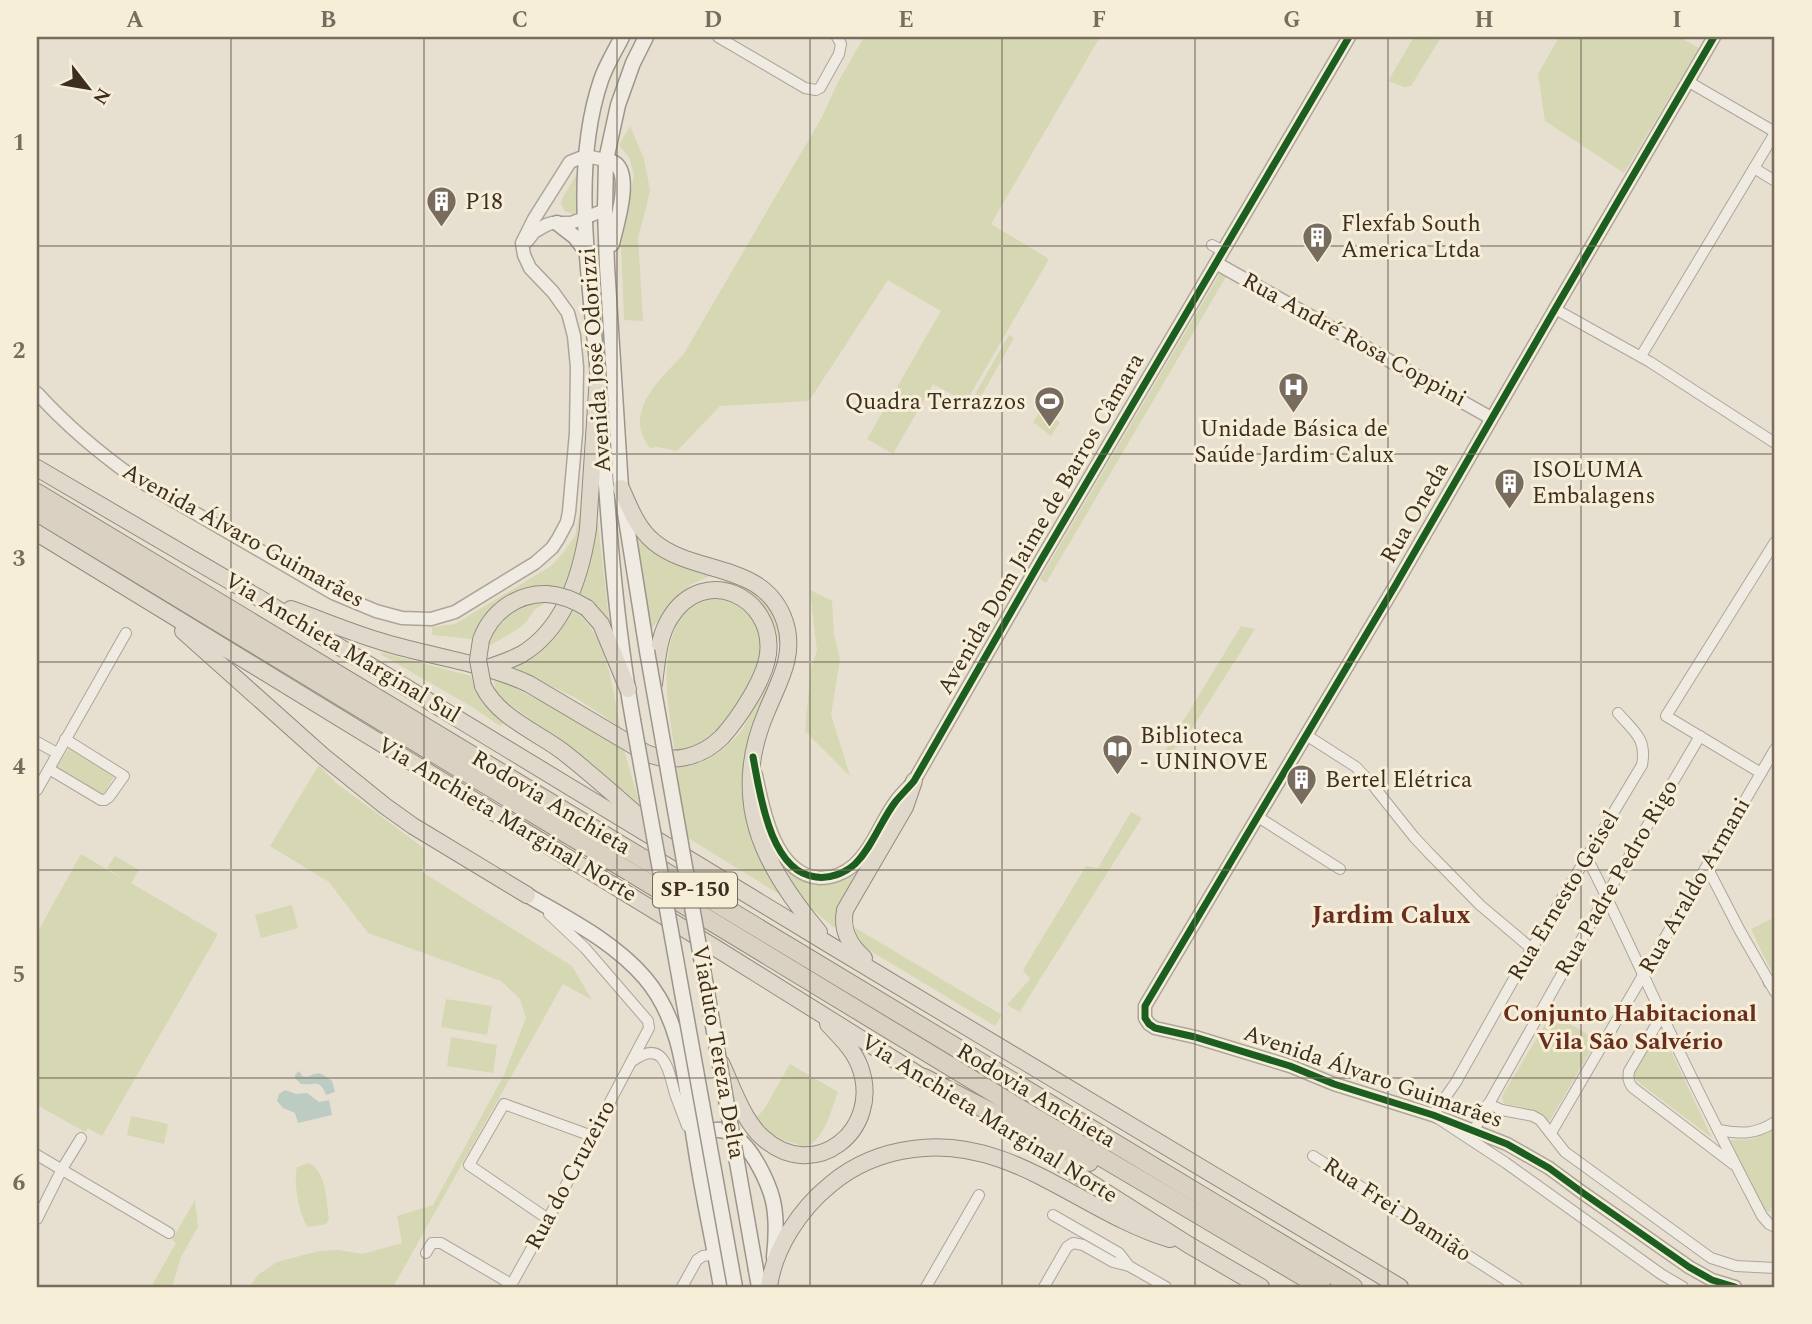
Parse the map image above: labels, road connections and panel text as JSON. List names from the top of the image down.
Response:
{
  "streets": {
    "highway": [
      "Via Anchieta Marginal Sul",
      "Rodovia Anchieta",
      "Via Anchieta Marginal Norte",
      "SP-150"
    ],
    "main road": ["Avenida José Odorizzi", "Viaduto Tereza Delta"],
    "street": [
      "Rua André Rosa Coppini",
      "Rua Oneda",
      "Avenida Dom Jaime de Barros Câmara",
      "Avenida Álvaro Guimarães",
      "Rua Padre Pedro Rigo",
      "Rua Araldo Armani",
      "Rua Ernesto Geisel",
      "Rua do Cruzeiro",
      "Rua Frei Damião"
    ]
  },
  "crossings": [
    ["Rua André Rosa Coppini", "Rua Oneda"],
    ["Rua André Rosa Coppini", "Avenida Dom Jaime de Barros Câmara"],
    ["Avenida José Odorizzi", "Viaduto Tereza Delta"],
    ["Rua Oneda", "Avenida Álvaro Guimarães"],
    ["Avenida Álvaro Guimarães", "Rua Padre Pedro Rigo"],
    ["Avenida Álvaro Guimarães", "Rua Araldo Armani"],
    ["Avenida Álvaro Guimarães", "Rua Ernesto Geisel"]
  ],
  "districts": ["Jardim Calux", "Conjunto Habitacional Vila São Salvério"],
  "places": {
    "building": [
      "P18",
      "Flexfab South America Ltda",
      "ISOLUMA Embalagens",
      "Bertel Elétrica"
    ],
    "hospital": ["Unidade Básica de Saúde Jardim Calux"],
    "sports": ["Quadra Terrazzos"],
    "library": ["Biblioteca - UNINOVE"]
  },
  "north": "bottom right",
  "grid": {
    "columns": [
      "A",
      "B",
      "C",
      "D",
      "E",
      "F",
      "G",
      "H",
      "I"
    ],
    "rows": [
      "1",
      "2",
      "3",
      "4",
      "5",
      "6"
    ]
  }
}
